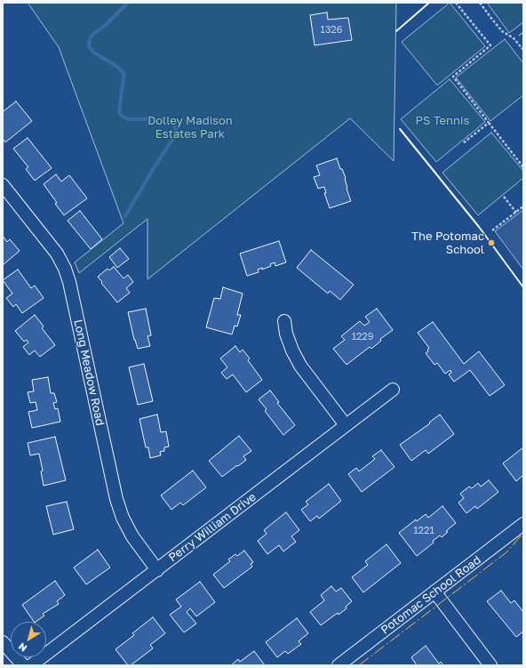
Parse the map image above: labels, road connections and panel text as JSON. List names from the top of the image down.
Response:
{
  "streets": {
    "street": ["Long Meadow Road", "Perry William Drive", "Potomac School Road"]
  },
  "crossings": [
    ["Long Meadow Road", "Perry William Drive"]
  ],
  "parks": ["Dolley Madison Estates Park", "PS Tennis"],
  "places": ["The Potomac School"],
  "house_numbers": ["1326", "1229", "1221"],
  "north": "bottom left"
}
